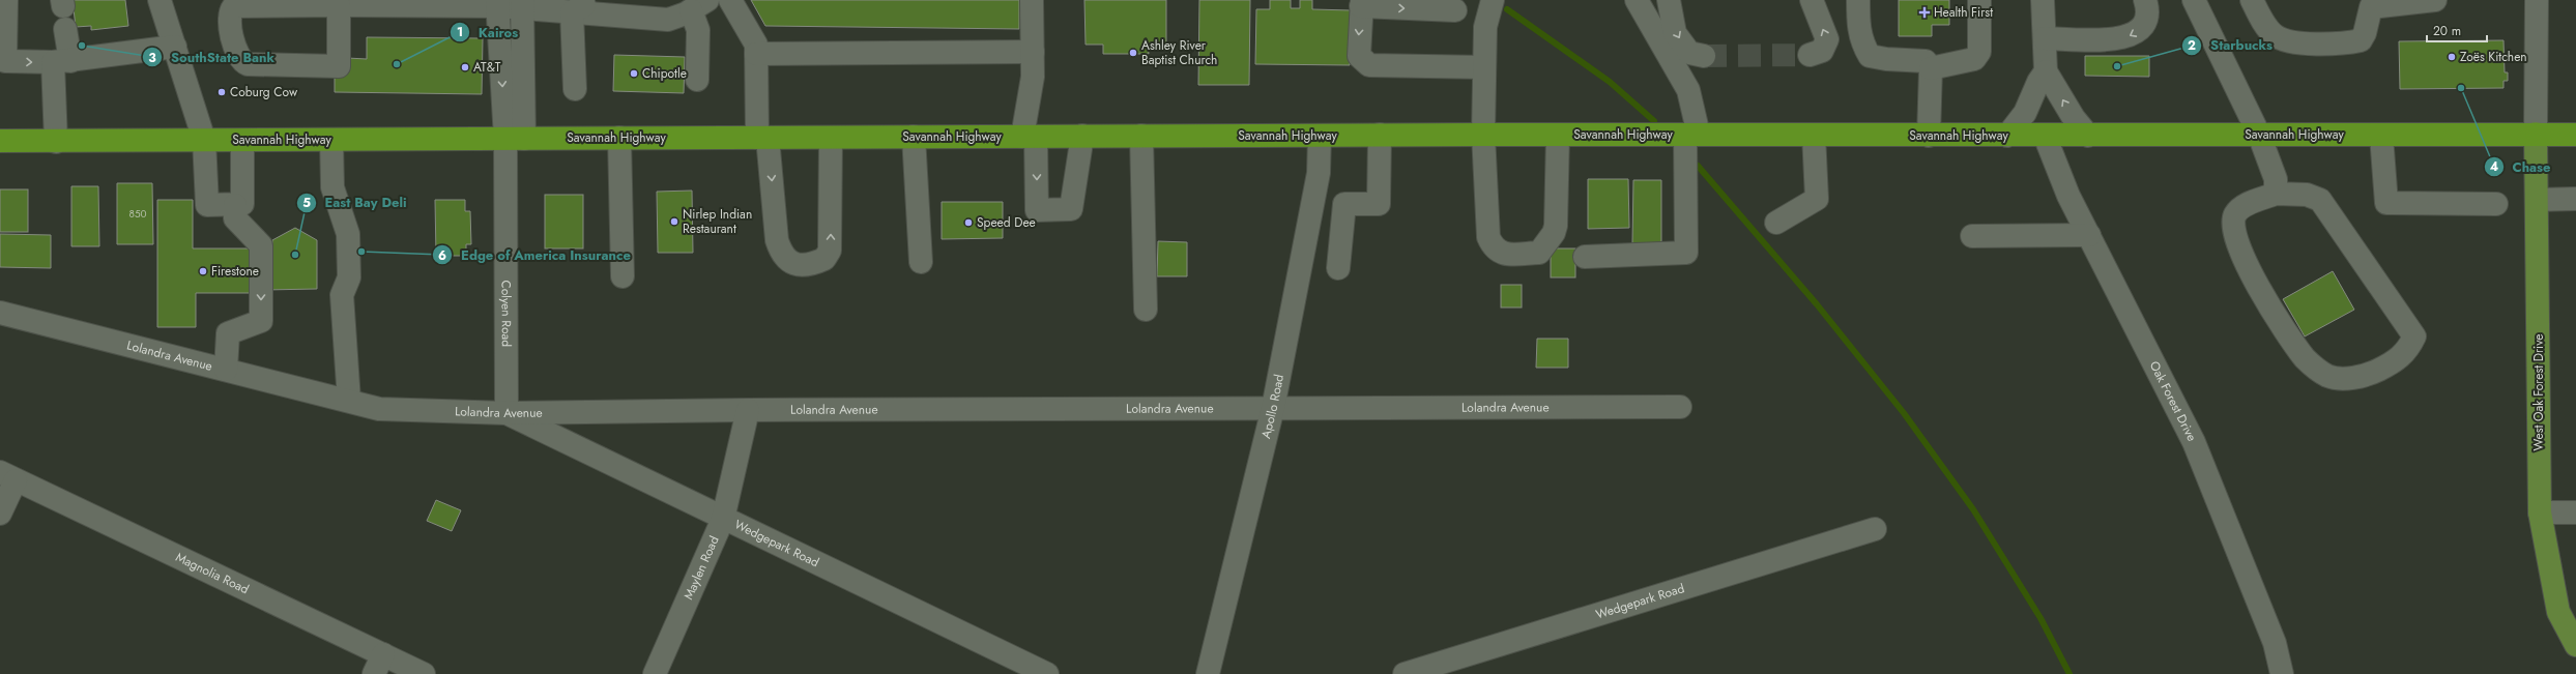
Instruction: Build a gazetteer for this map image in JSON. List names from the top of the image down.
{
  "streets": {
    "highway": ["Savannah Highway"],
    "main road": ["West Oak Forest Drive"],
    "street": [
      "Colyen Road",
      "Lolandra Avenue",
      "Oak Forest Drive",
      "Apollo Road",
      "Wedgepark Road",
      "Maylen Road",
      "Magnolia Road"
    ]
  },
  "crossings": [
    ["Savannah Highway", "Colyen Road"],
    ["Savannah Highway", "West Oak Forest Drive"],
    ["Savannah Highway", "Oak Forest Drive"],
    ["Savannah Highway", "Apollo Road"],
    ["Colyen Road", "Lolandra Avenue"],
    ["Colyen Road", "Wedgepark Road"],
    ["Lolandra Avenue", "Apollo Road"],
    ["Lolandra Avenue", "Wedgepark Road"],
    ["Lolandra Avenue", "Maylen Road"],
    ["Wedgepark Road", "Maylen Road"]
  ],
  "places": {
    "health": ["Health First"],
    "other": [
      "SouthState Bank",
      "Ashley River Baptist Church",
      "Zoës Kitchen",
      "Kairos",
      "Starbucks",
      "AT&T",
      "Chipotle",
      "Chase",
      "Coburg Cow",
      "Nirlep Indian Restaurant",
      "Speed Dee",
      "Edge of America Insurance",
      "East Bay Deli",
      "Firestone"
    ]
  },
  "house_numbers": ["850"],
  "scale_bar": "20 m"
}
